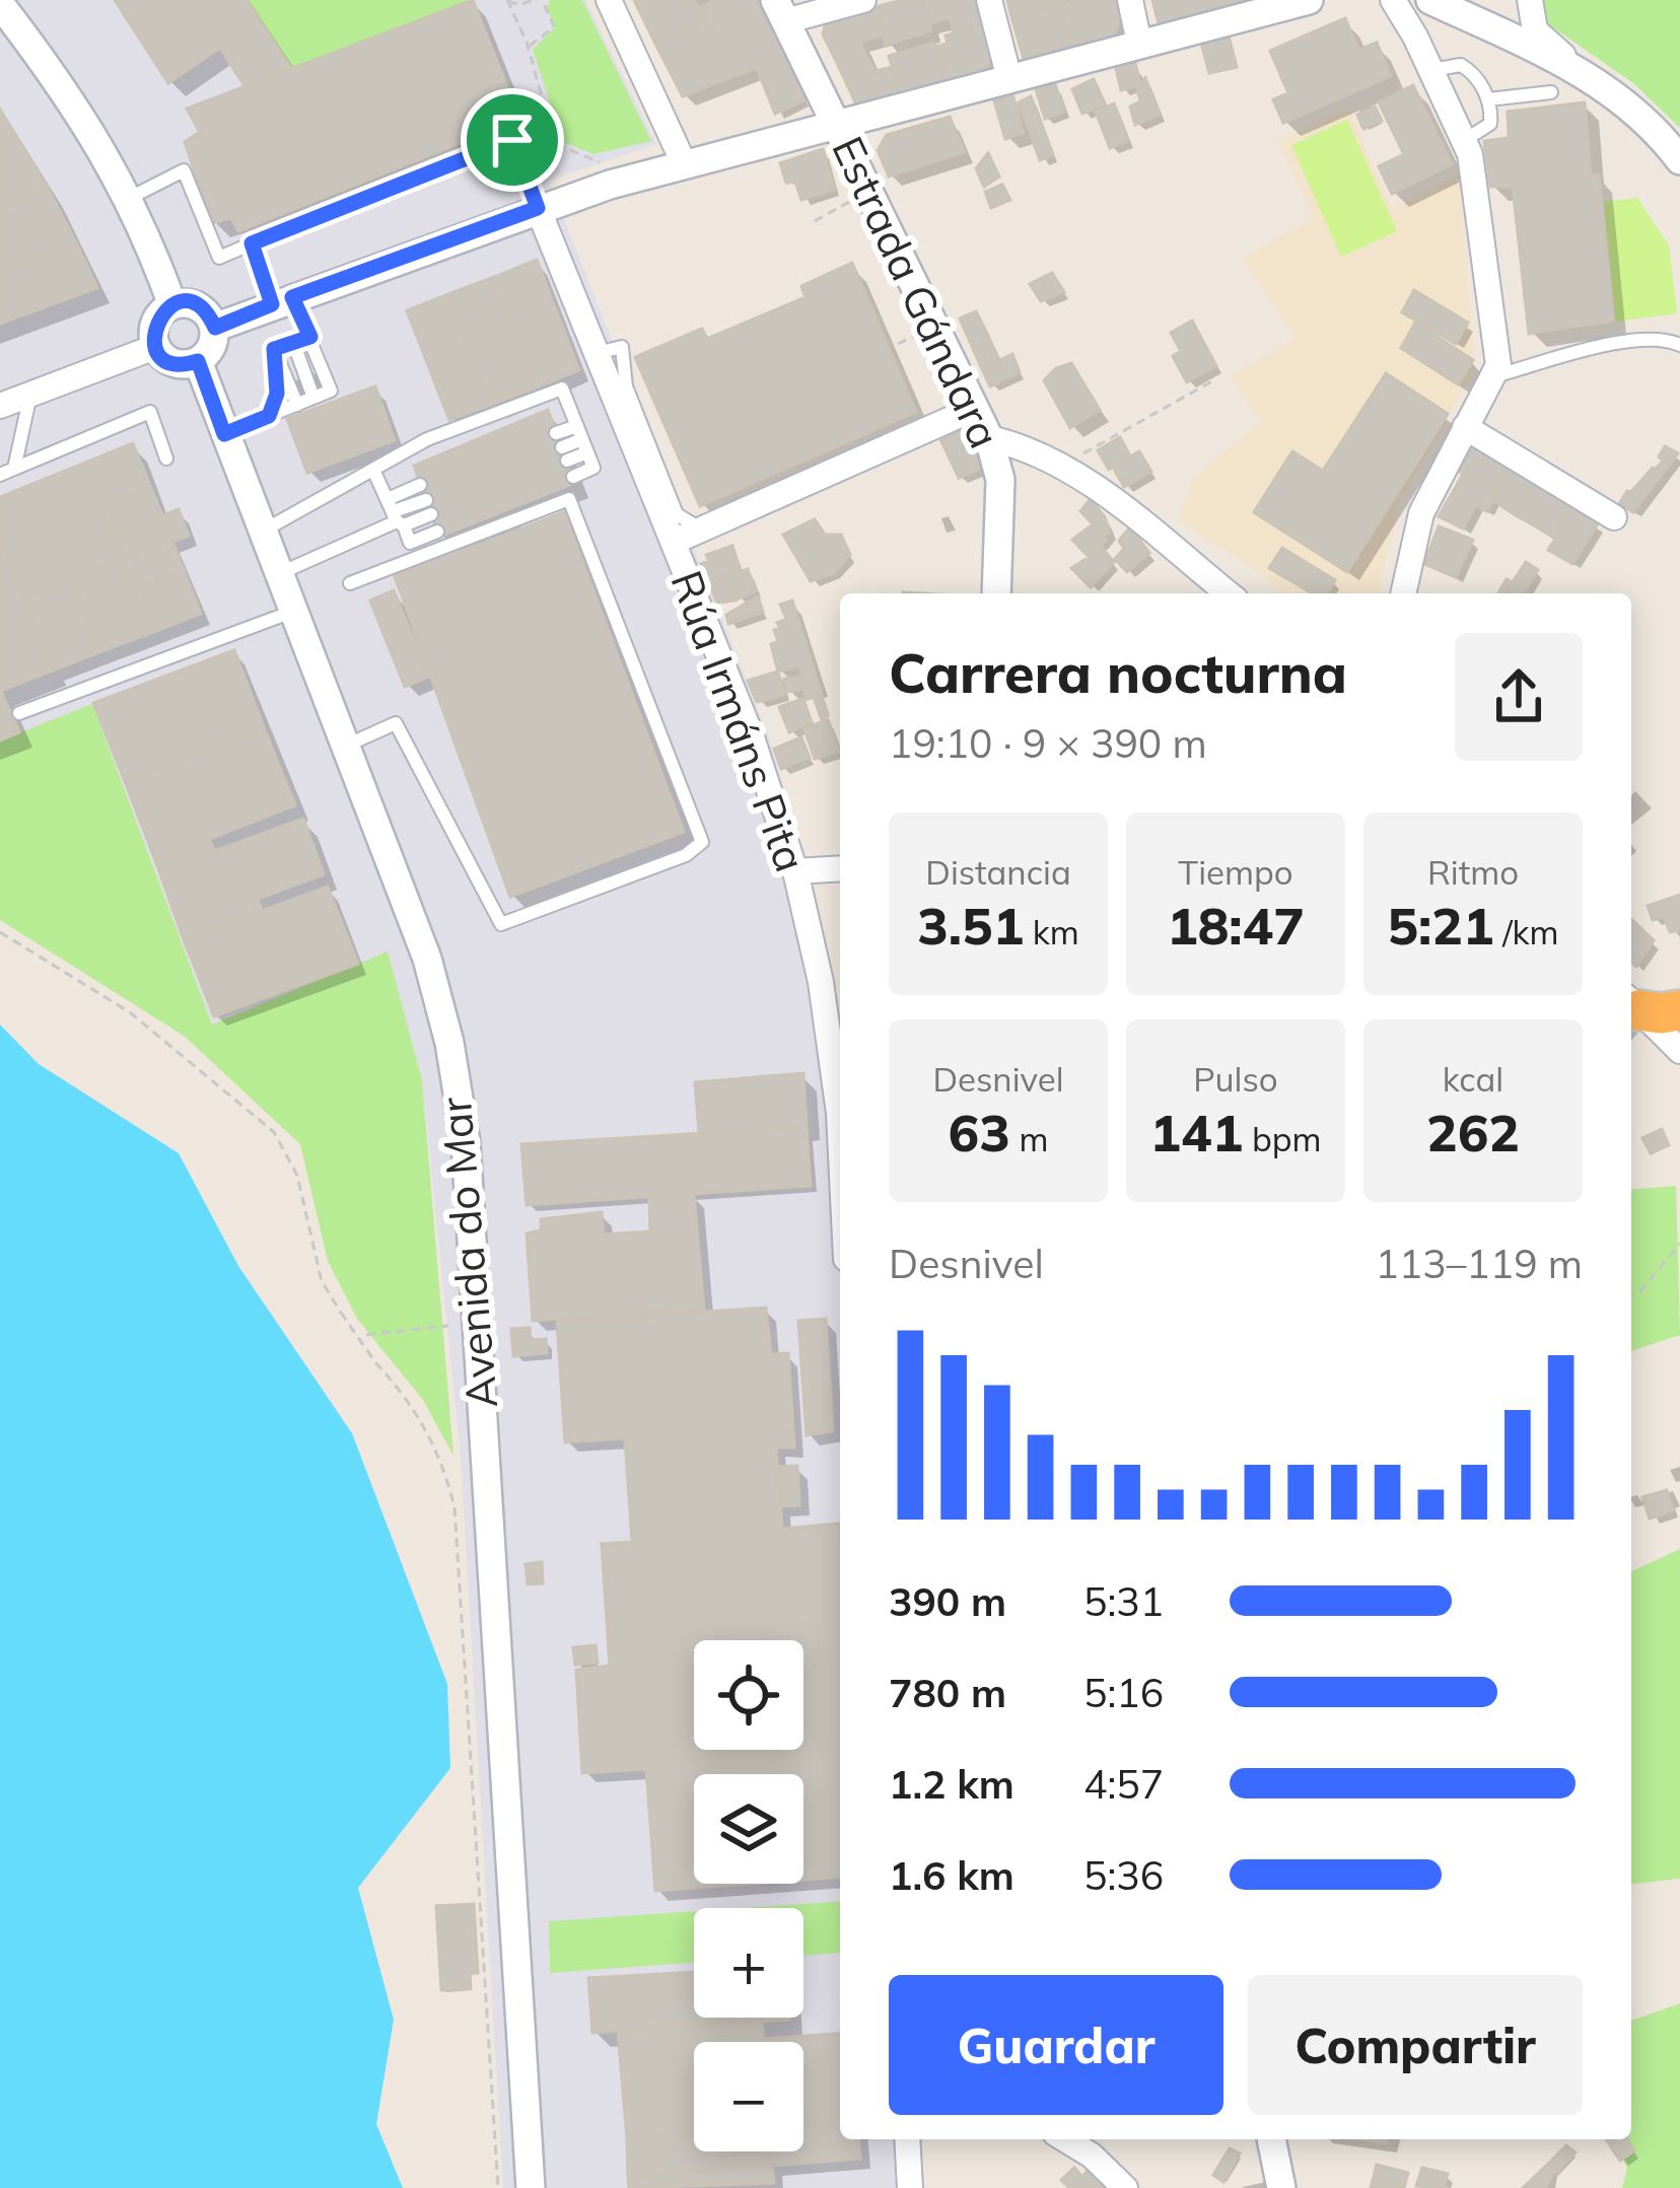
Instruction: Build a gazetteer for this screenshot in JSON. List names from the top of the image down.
{
  "streets": {
    "street": ["Estrada Gándara", "Rúa Irmáns Pita", "Avenida do Mar"]
  },
  "page": {
    "heading": ["Carrera nocturna", "19:10 · 9 × 390 m"],
    "stats": [
      ["Distancia", "3.51 km"],
      ["Tiempo", "18:47"],
      ["Ritmo", "5:21 /km"],
      ["Desnivel", "63 m"],
      ["Pulso", "141 bpm"],
      ["kcal", "262"]
    ],
    "chart": ["Desnivel", "113–119 m"],
    "list": [
      {
        "name": "390 m",
        "note": "5:31"
      },
      {
        "name": "780 m",
        "note": "5:16"
      },
      {
        "name": "1.2 km",
        "note": "4:57"
      },
      {
        "name": "1.6 km",
        "note": "5:36"
      }
    ],
    "map_buttons": ["+", "−"],
    "buttons": ["Guardar", "Compartir"]
  }
}
